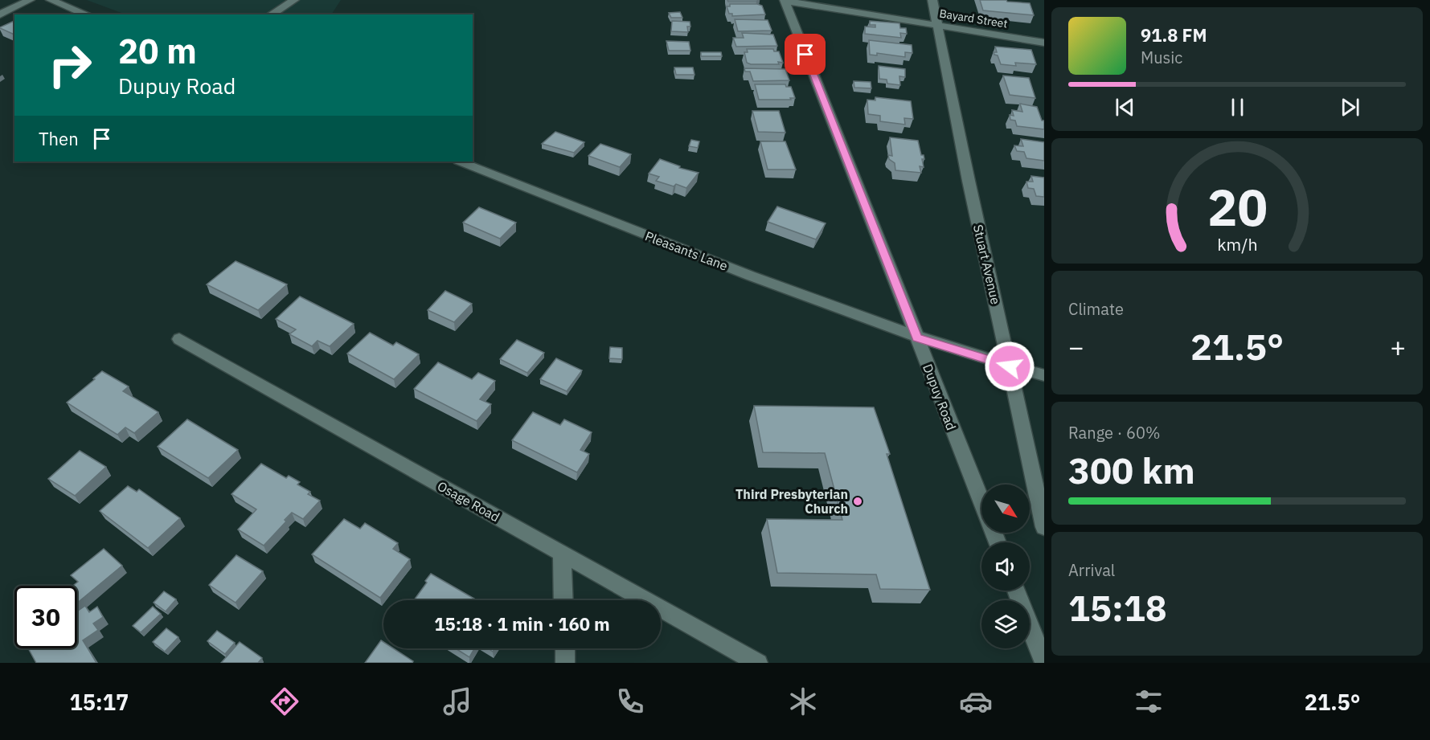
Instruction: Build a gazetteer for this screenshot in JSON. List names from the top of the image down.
{
  "streets": {
    "street": [
      "Bayard Street",
      "Pleasants Lane",
      "Stuart Avenue",
      "Dupuy Road",
      "Osage Road"
    ]
  },
  "crossings": [
    ["Bayard Street", "Stuart Avenue"],
    ["Bayard Street", "Dupuy Road"],
    ["Pleasants Lane", "Stuart Avenue"],
    ["Pleasants Lane", "Dupuy Road"]
  ],
  "places": ["Third Presbyterian Church"],
  "north": "bottom right",
  "page": {
    "turn": ["20 m", "Dupuy Road"],
    "song": ["91.8 FM", "Music"],
    "then": "Then",
    "tile": [
      "Climate",
      ["Range · 60%", "300 km"],
      ["Arrival", "15:18"]
    ],
    "heat": ["−", "21.5°", "+"],
    "limit": "30",
    "trip": "15:18 · 1 min · 160 m",
    "tabs": ["15:17", "21.5°"],
    "gauge": ["20", "km/h"]
  }
}
